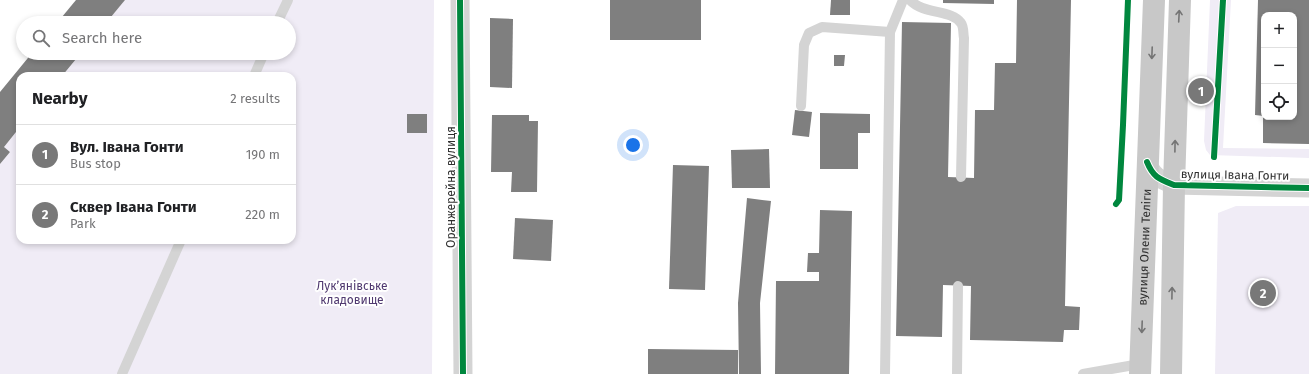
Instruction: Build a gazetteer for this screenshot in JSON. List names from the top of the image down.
{
  "streets": {
    "main road": ["вулиця Олени Теліги"],
    "street": ["вулиця Івана Гонти", "Оранжерейна вулиця"]
  },
  "crossings": [
    ["вулиця Івана Гонти", "вулиця Олени Теліги"]
  ],
  "parks": ["Лукʼянівське кладовище"],
  "page": {
    "map_buttons": ["+", "−"],
    "search": "Search here",
    "heading": ["Nearby", "2 results"],
    "pins": ["1", "2"],
    "list": [
      {
        "mark": "1",
        "name": "Вул. Івана Гонти",
        "note": "Bus stop",
        "value": "190 m"
      },
      {
        "mark": "2",
        "name": "Сквер Івана Гонти",
        "note": "Park",
        "value": "220 m"
      }
    ]
  }
}
